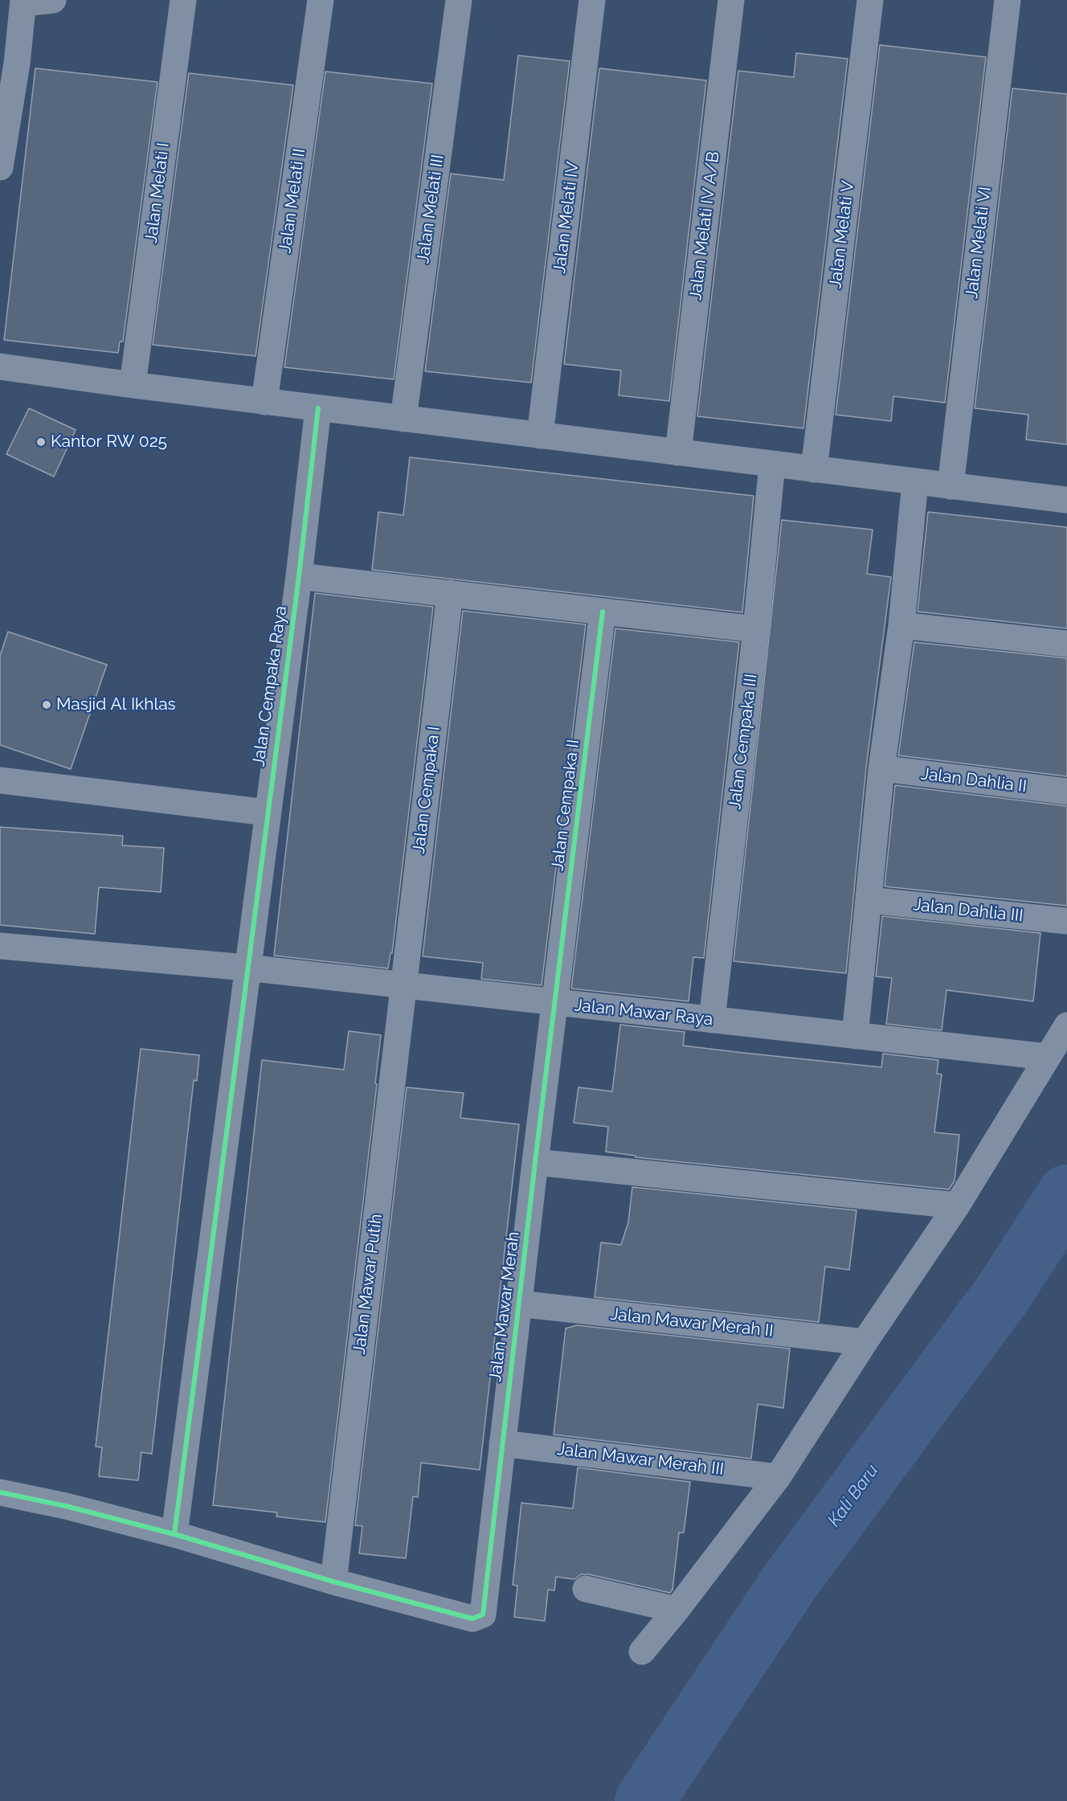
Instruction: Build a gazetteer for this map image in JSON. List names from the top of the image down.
{
  "streets": {
    "street": [
      "Jalan Melati I",
      "Jalan Melati II",
      "Jalan Melati III",
      "Jalan Melati IV",
      "Jalan Melati IV A/B",
      "Jalan Melati V",
      "Jalan Melati VI",
      "Jalan Cempaka Raya",
      "Jalan Cempaka III",
      "Jalan Dahlia II",
      "Jalan Cempaka I",
      "Jalan Cempaka II",
      "Jalan Dahlia III",
      "Jalan Mawar Raya",
      "Jalan Mawar Putih",
      "Jalan Mawar Merah",
      "Jalan Mawar Merah II",
      "Jalan Mawar Merah III"
    ]
  },
  "crossings": [
    ["Jalan Cempaka Raya", "Jalan Mawar Raya"],
    ["Jalan Cempaka III", "Jalan Mawar Raya"],
    ["Jalan Cempaka I", "Jalan Mawar Raya"],
    ["Jalan Cempaka I", "Jalan Mawar Putih"],
    ["Jalan Cempaka II", "Jalan Mawar Raya"],
    ["Jalan Cempaka II", "Jalan Mawar Merah"],
    ["Jalan Mawar Raya", "Jalan Mawar Putih"],
    ["Jalan Mawar Raya", "Jalan Mawar Merah"],
    ["Jalan Mawar Putih", "Jalan Mawar Merah"],
    ["Jalan Mawar Merah", "Jalan Mawar Merah II"],
    ["Jalan Mawar Merah", "Jalan Mawar Merah III"]
  ],
  "water": ["Kali Baru"],
  "places": ["Kantor RW 025", "Masjid Al Ikhlas"]
}
